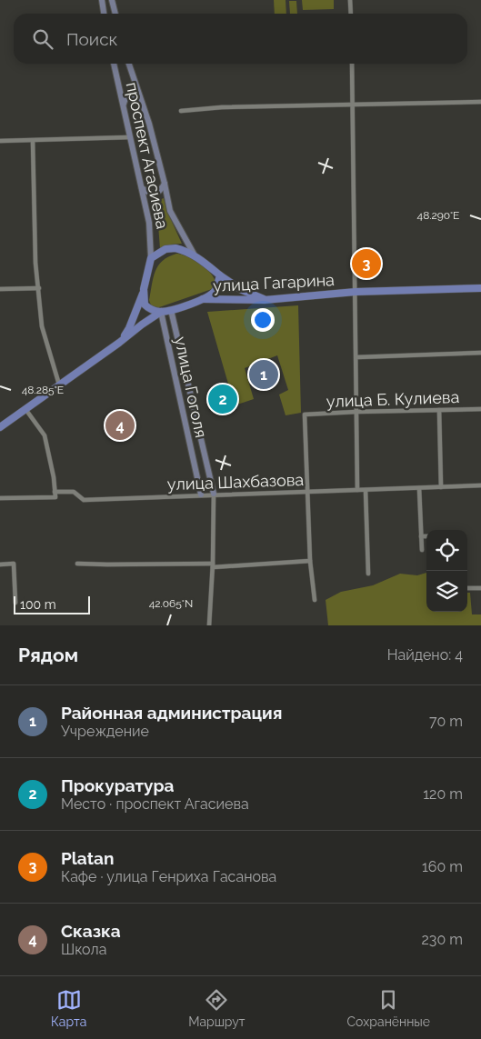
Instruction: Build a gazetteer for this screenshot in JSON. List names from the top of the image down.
{
  "streets": {
    "main road": ["проспект Агасиева", "улица Гагарина", "улица Гоголя"],
    "street": ["улица Б. Кулиева", "улица Шахбазова"]
  },
  "crossings": [
    ["проспект Агасиева", "улица Гагарина"],
    ["проспект Агасиева", "улица Гоголя"],
    ["улица Гагарина", "улица Гоголя"],
    ["улица Гоголя", "улица Шахбазова"],
    ["улица Б. Кулиева", "улица Шахбазова"]
  ],
  "scale_bar": "100 m",
  "page": {
    "search": "Поиск",
    "pins": [
      "3",
      "1",
      "2",
      "4"
    ],
    "scale": "100 m",
    "heading": ["Рядом", "Найдено: 4"],
    "list": [
      {
        "mark": "1",
        "name": "Районная администрация",
        "note": "Учреждение",
        "value": "70 m"
      },
      {
        "mark": "2",
        "name": "Прокуратура",
        "note": "Место · проспект Агасиева",
        "value": "120 m"
      },
      {
        "mark": "3",
        "name": "Platan",
        "note": "Кафе · улица Генриха Гасанова",
        "value": "160 m"
      },
      {
        "mark": "4",
        "name": "Сказка",
        "note": "Школа",
        "value": "230 m"
      }
    ],
    "nav": ["Карта", "Маршрут", "Сохранённые"]
  },
  "coordinates": ["48.290°E", "48.285°E", "42.065°N"]
}
